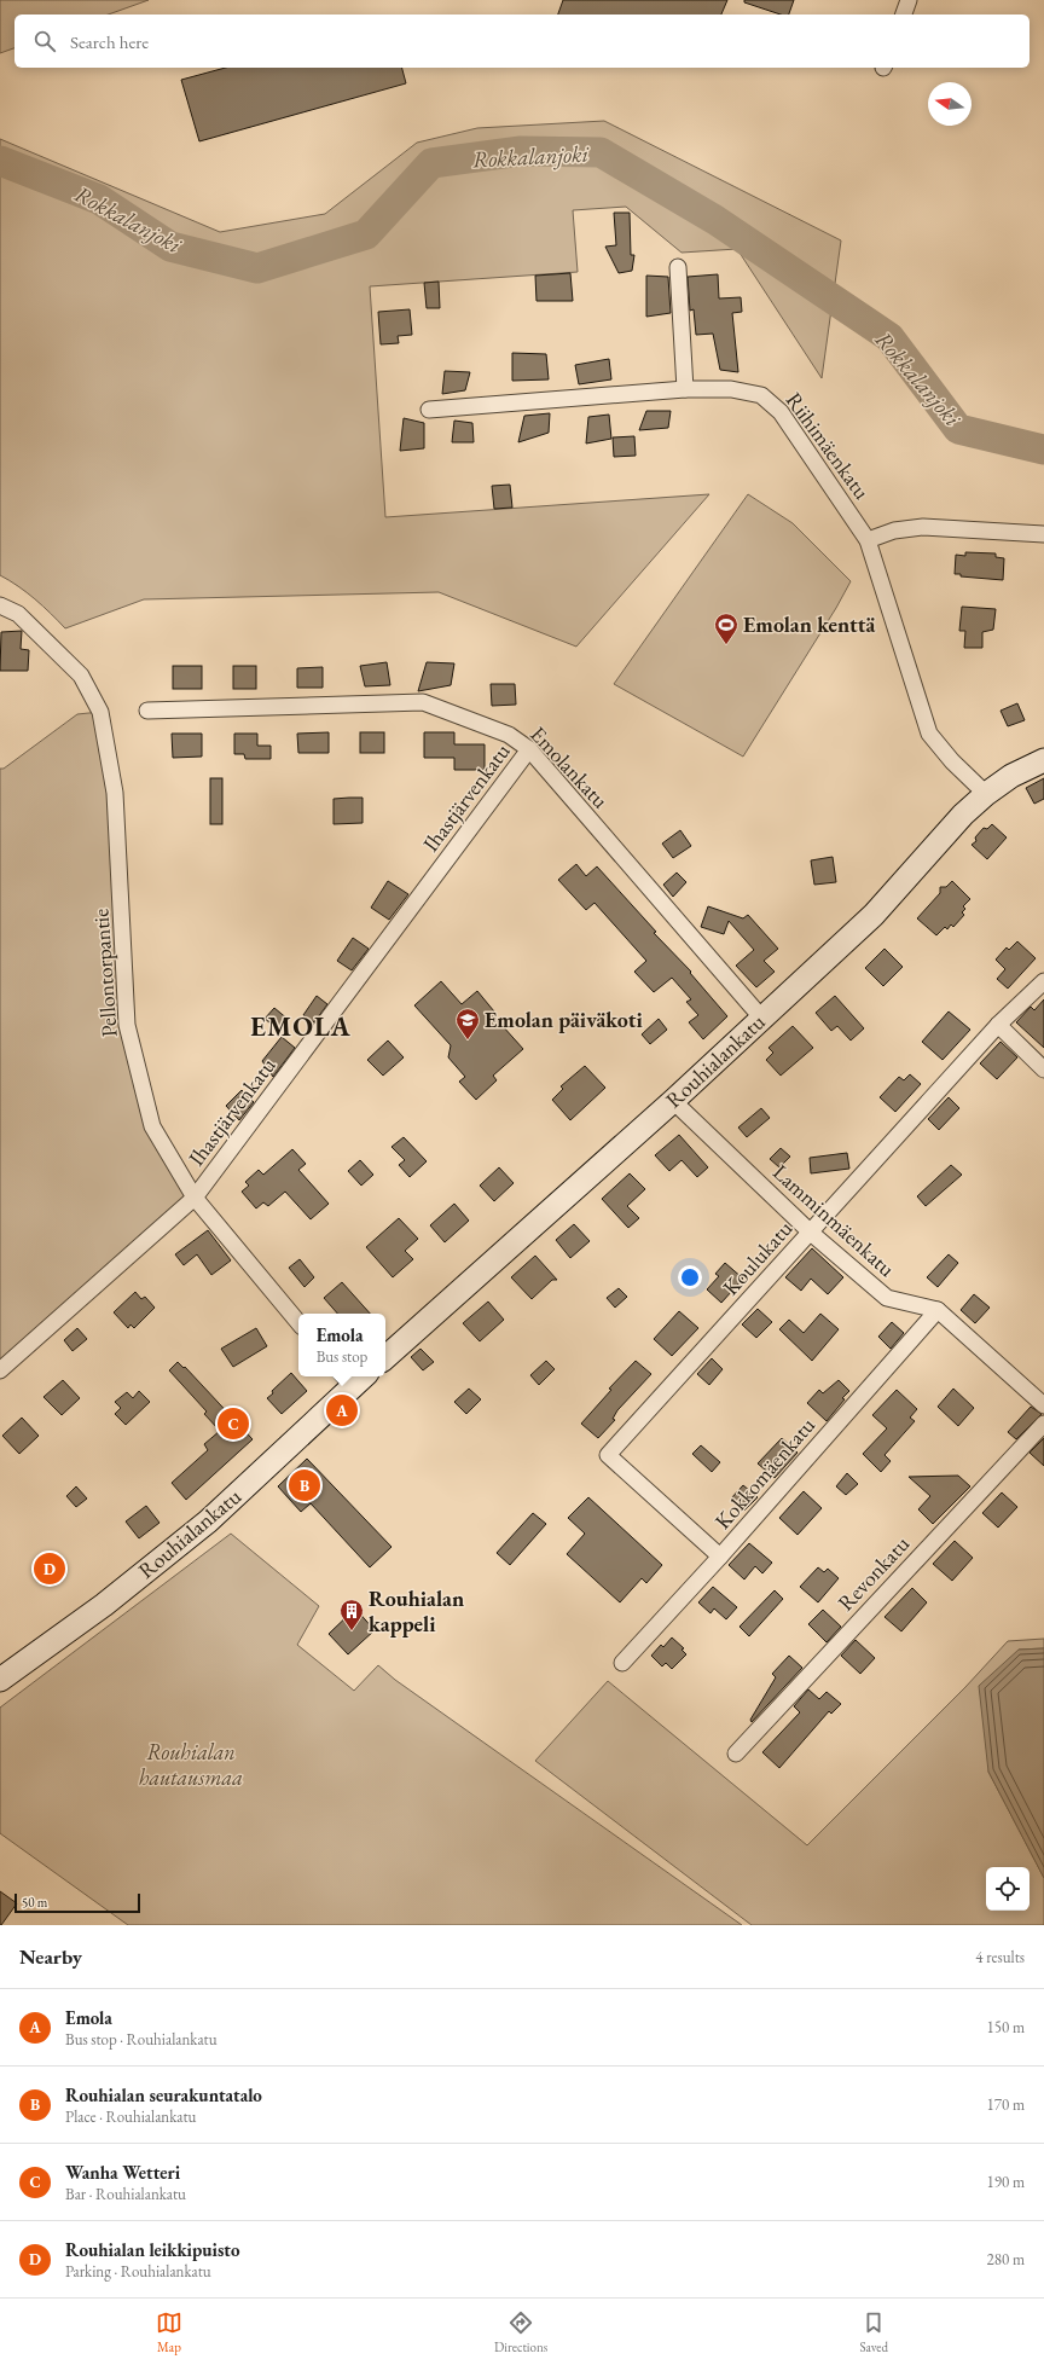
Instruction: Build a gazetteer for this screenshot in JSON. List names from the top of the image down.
{
  "streets": {
    "street": [
      "Riihimäenkatu",
      "Emolankatu",
      "Ihastjärvenkatu",
      "Pellontorpantie",
      "Rouhialankatu",
      "Lamminmäenkatu",
      "Koulukatu",
      "Kokkomäenkatu",
      "Revonkatu"
    ]
  },
  "crossings": [
    ["Riihimäenkatu", "Rouhialankatu"],
    ["Emolankatu", "Ihastjärvenkatu"],
    ["Emolankatu", "Rouhialankatu"],
    ["Ihastjärvenkatu", "Pellontorpantie"],
    ["Rouhialankatu", "Lamminmäenkatu"],
    ["Lamminmäenkatu", "Koulukatu"],
    ["Lamminmäenkatu", "Kokkomäenkatu"],
    ["Koulukatu", "Kokkomäenkatu"]
  ],
  "districts": ["EMOLA"],
  "water": ["Rokkalanjoki"],
  "parks": ["Rouhialan hautausmaa"],
  "places": {
    "sports": ["Emolan kenttä"],
    "school or university": ["Emolan päiväkoti"],
    "building": ["Rouhialan kappeli"]
  },
  "scale_bar": "50 m",
  "north": "left",
  "page": {
    "search": "Search here",
    "popup": ["Emola", "Bus stop"],
    "pins": [
      "A",
      "C",
      "B",
      "D"
    ],
    "scale": "50 m",
    "heading": ["Nearby", "4 results"],
    "list": [
      {
        "mark": "A",
        "name": "Emola",
        "note": "Bus stop · Rouhialankatu",
        "value": "150 m"
      },
      {
        "mark": "B",
        "name": "Rouhialan seurakuntatalo",
        "note": "Place · Rouhialankatu",
        "value": "170 m"
      },
      {
        "mark": "C",
        "name": "Wanha Wetteri",
        "note": "Bar · Rouhialankatu",
        "value": "190 m"
      },
      {
        "mark": "D",
        "name": "Rouhialan leikkipuisto",
        "note": "Parking · Rouhialankatu",
        "value": "280 m"
      }
    ],
    "nav": ["Map", "Directions", "Saved"]
  }
}
